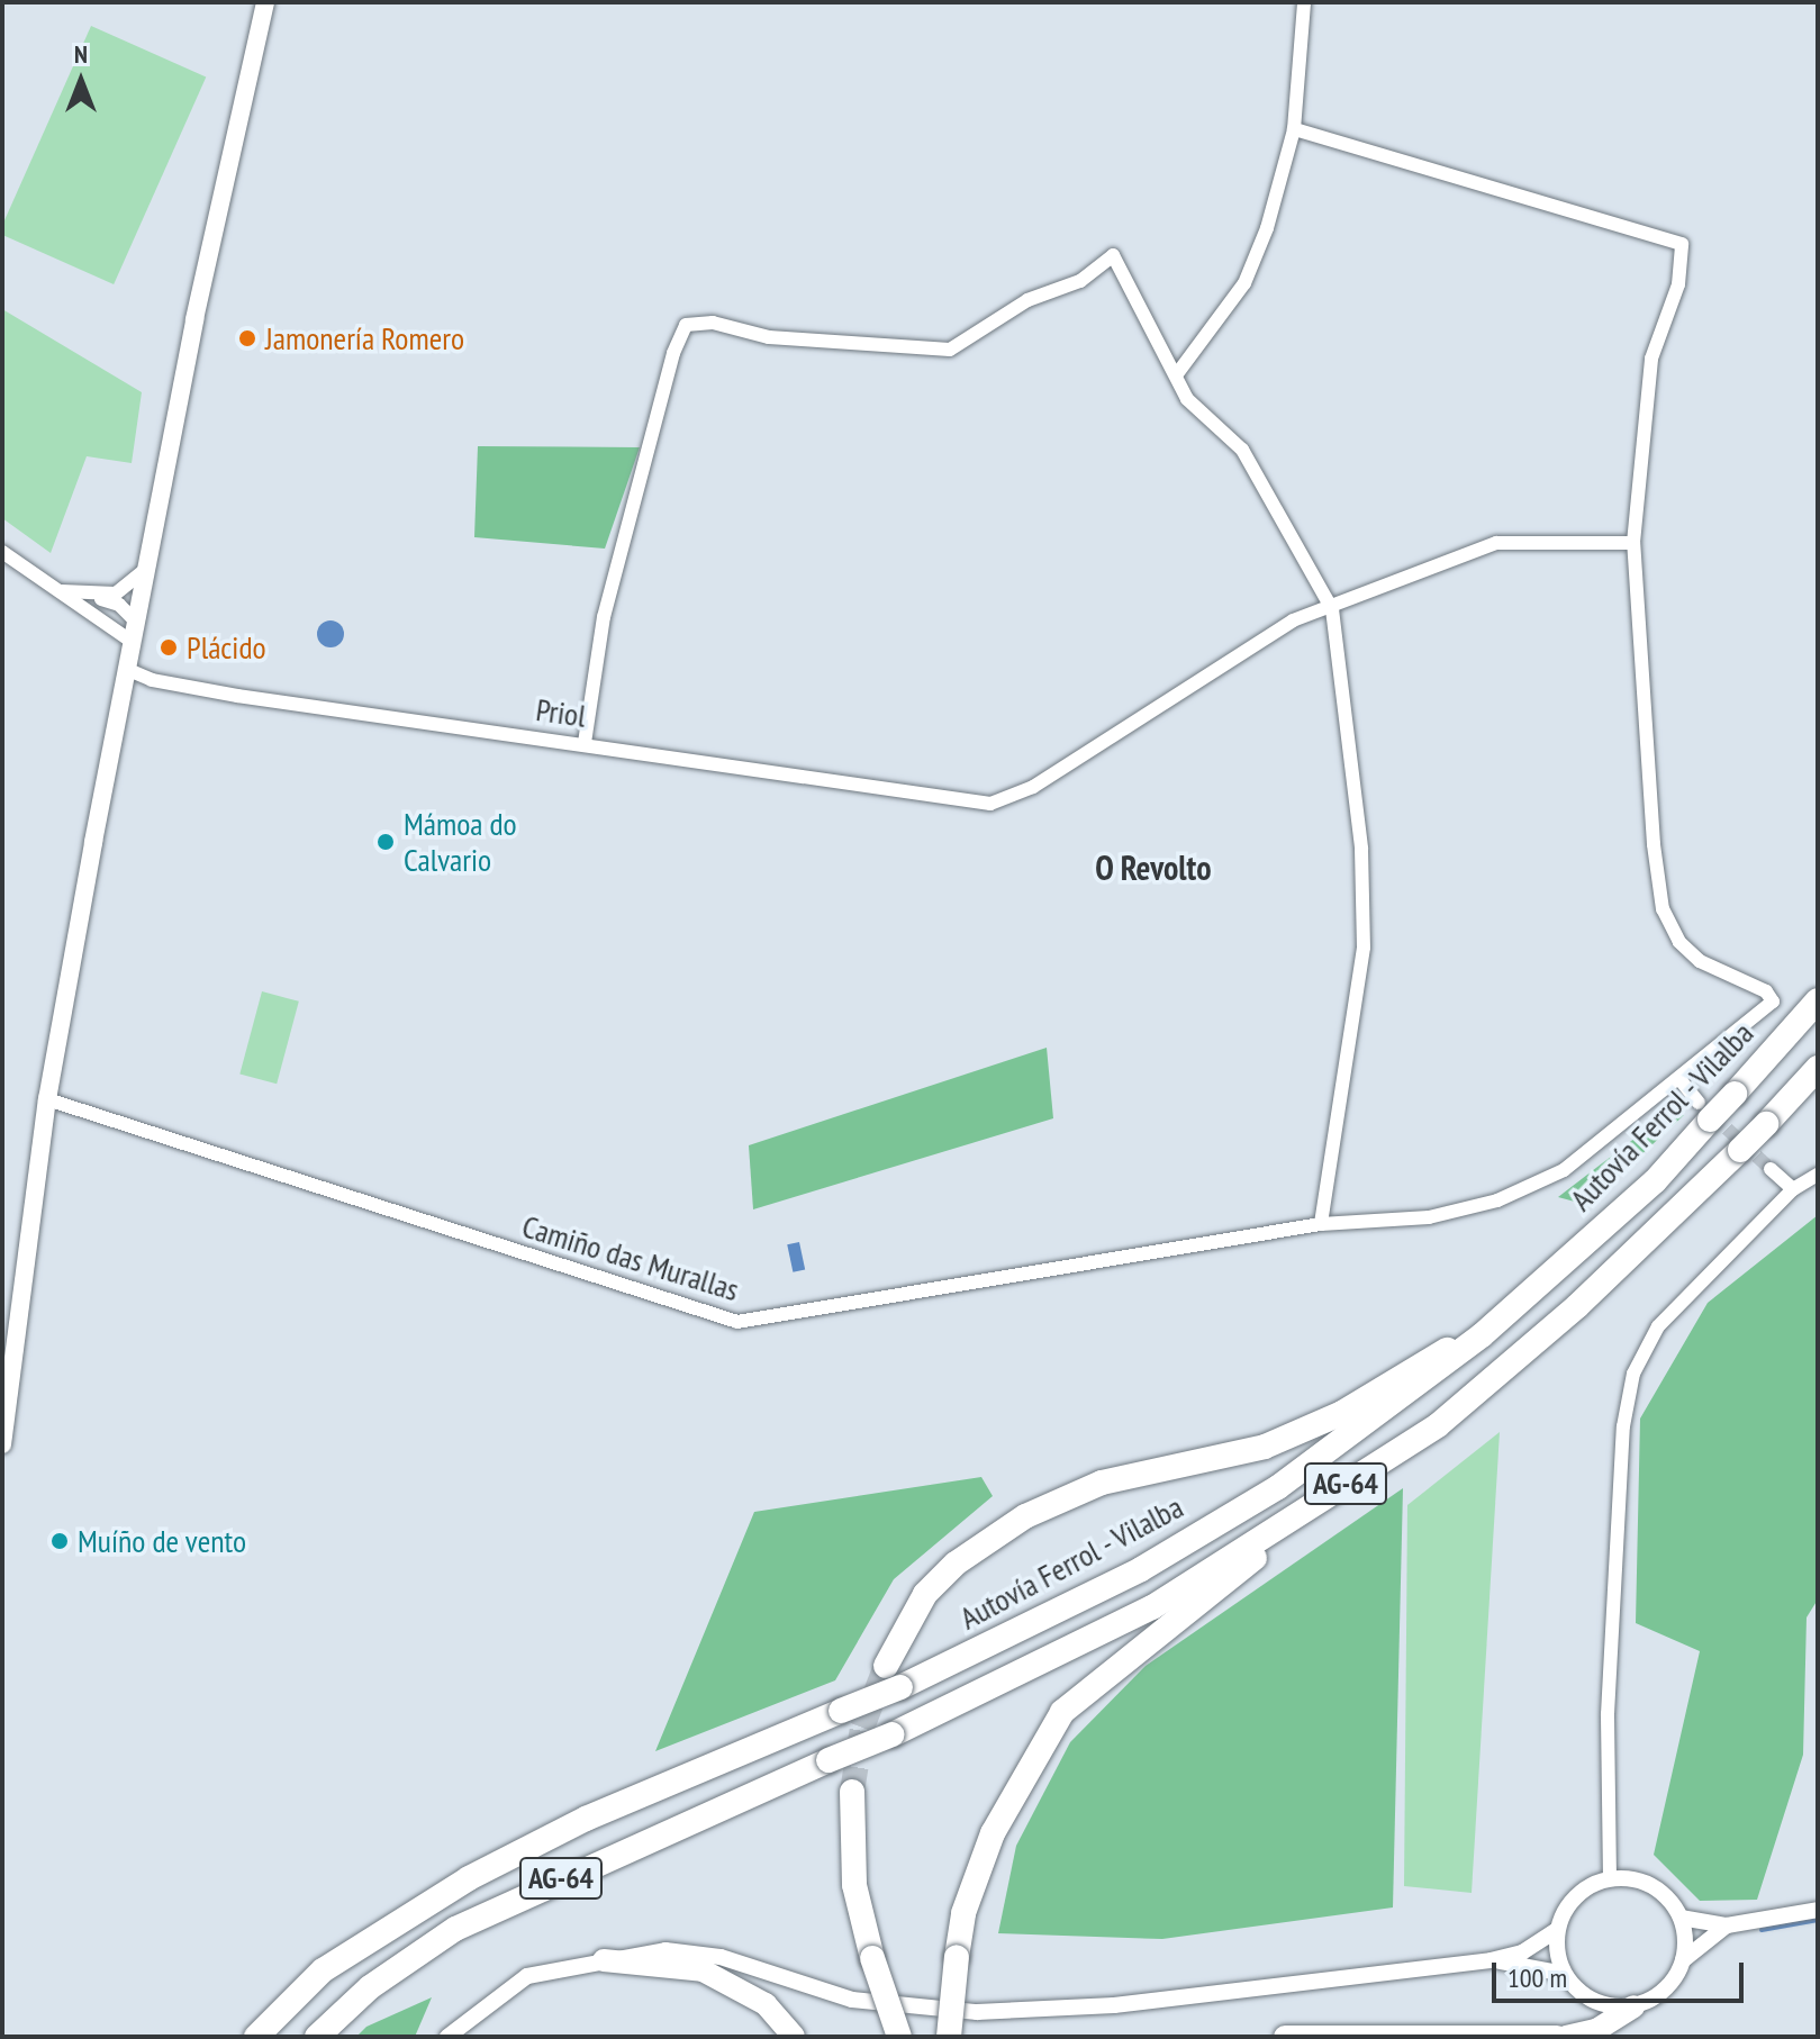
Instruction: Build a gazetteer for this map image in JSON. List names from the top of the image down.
{
  "streets": {
    "highway": ["Autovía Ferrol - Vilalba", "AG-64"],
    "street": ["Priol", "Camiño das Murallas"]
  },
  "districts": ["O Revolto"],
  "places": [
    "Jamonería Romero",
    "Plácido",
    "Mámoa do Calvario",
    "Muíño de vento"
  ],
  "scale_bar": "100 m",
  "north": "top"
}
